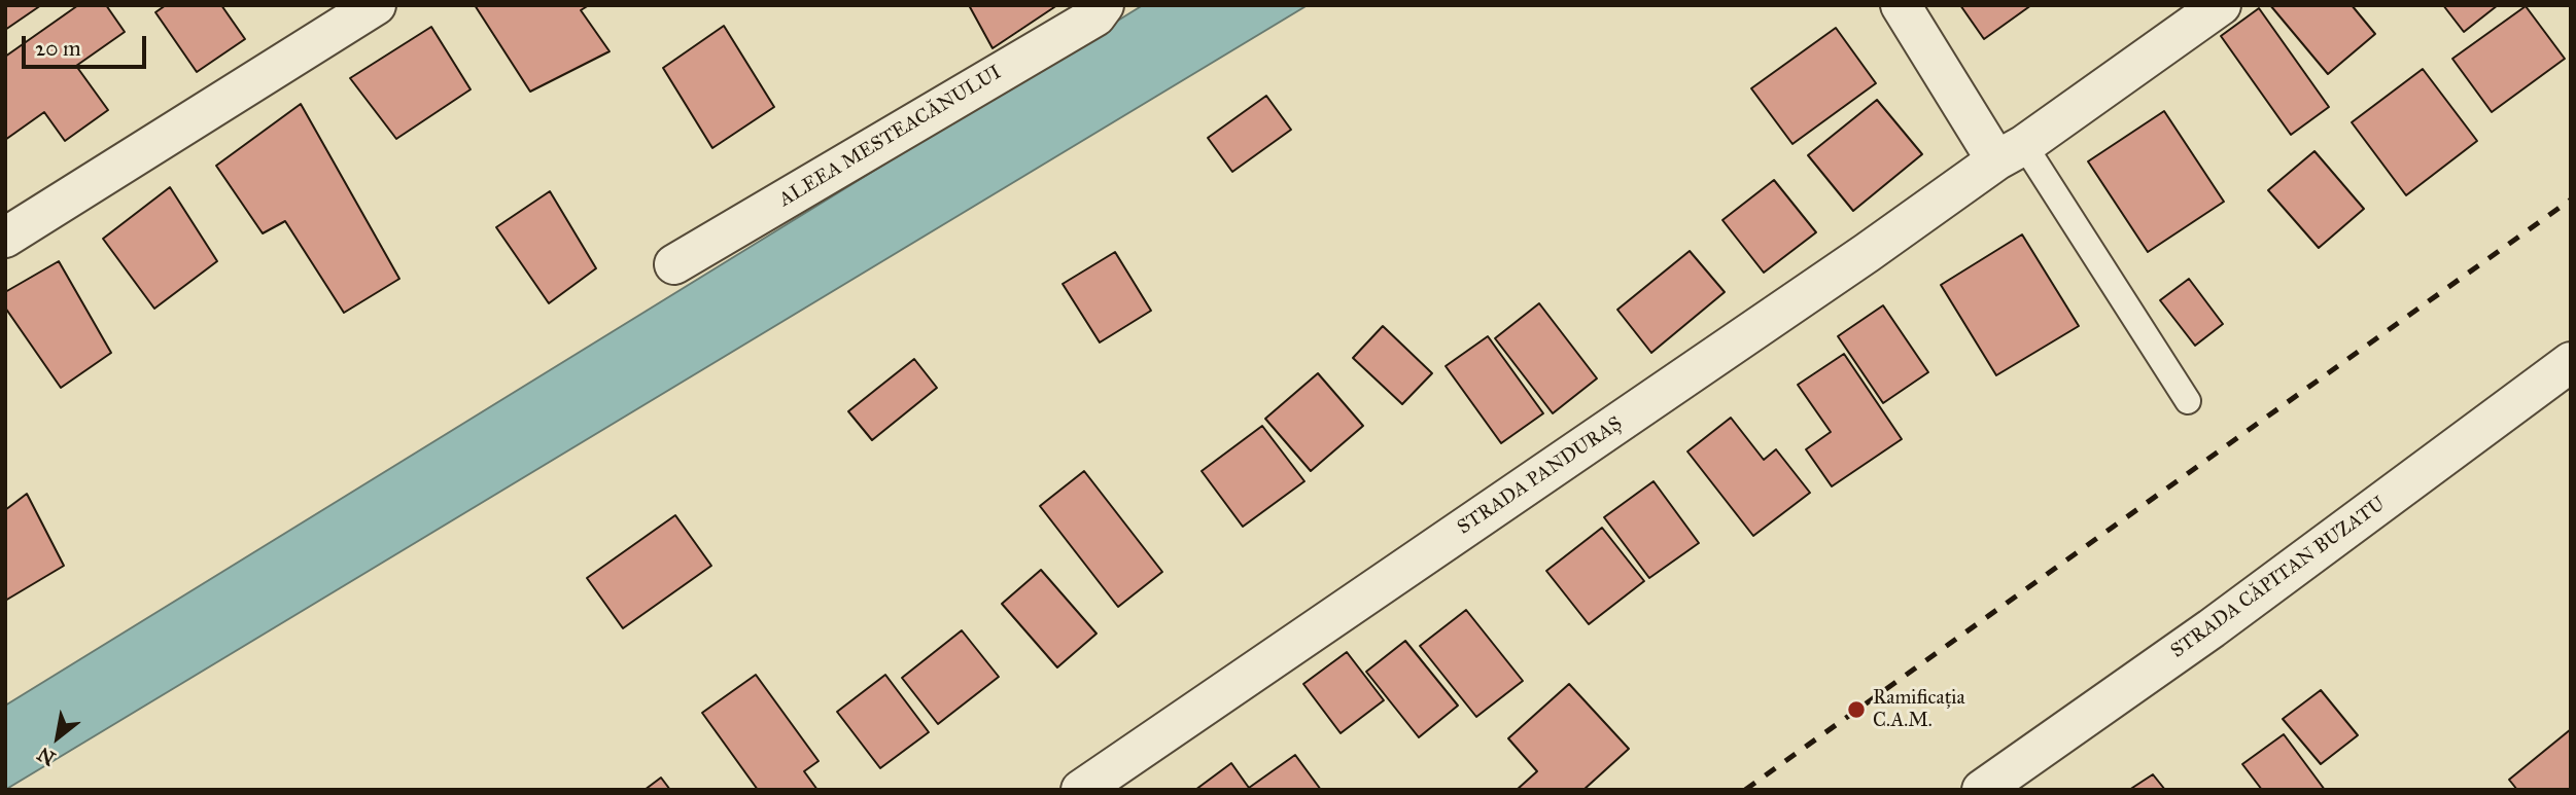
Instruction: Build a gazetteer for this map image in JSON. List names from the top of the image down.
{
  "streets": {
    "street": ["ALEEA MESTEACĂNULUI", "STRADA PANDURAȘ", "STRADA CĂPITAN BUZATU"]
  },
  "places": ["Ramificația C.A.M."],
  "scale_bar": "20 m",
  "north": "bottom left"
}
